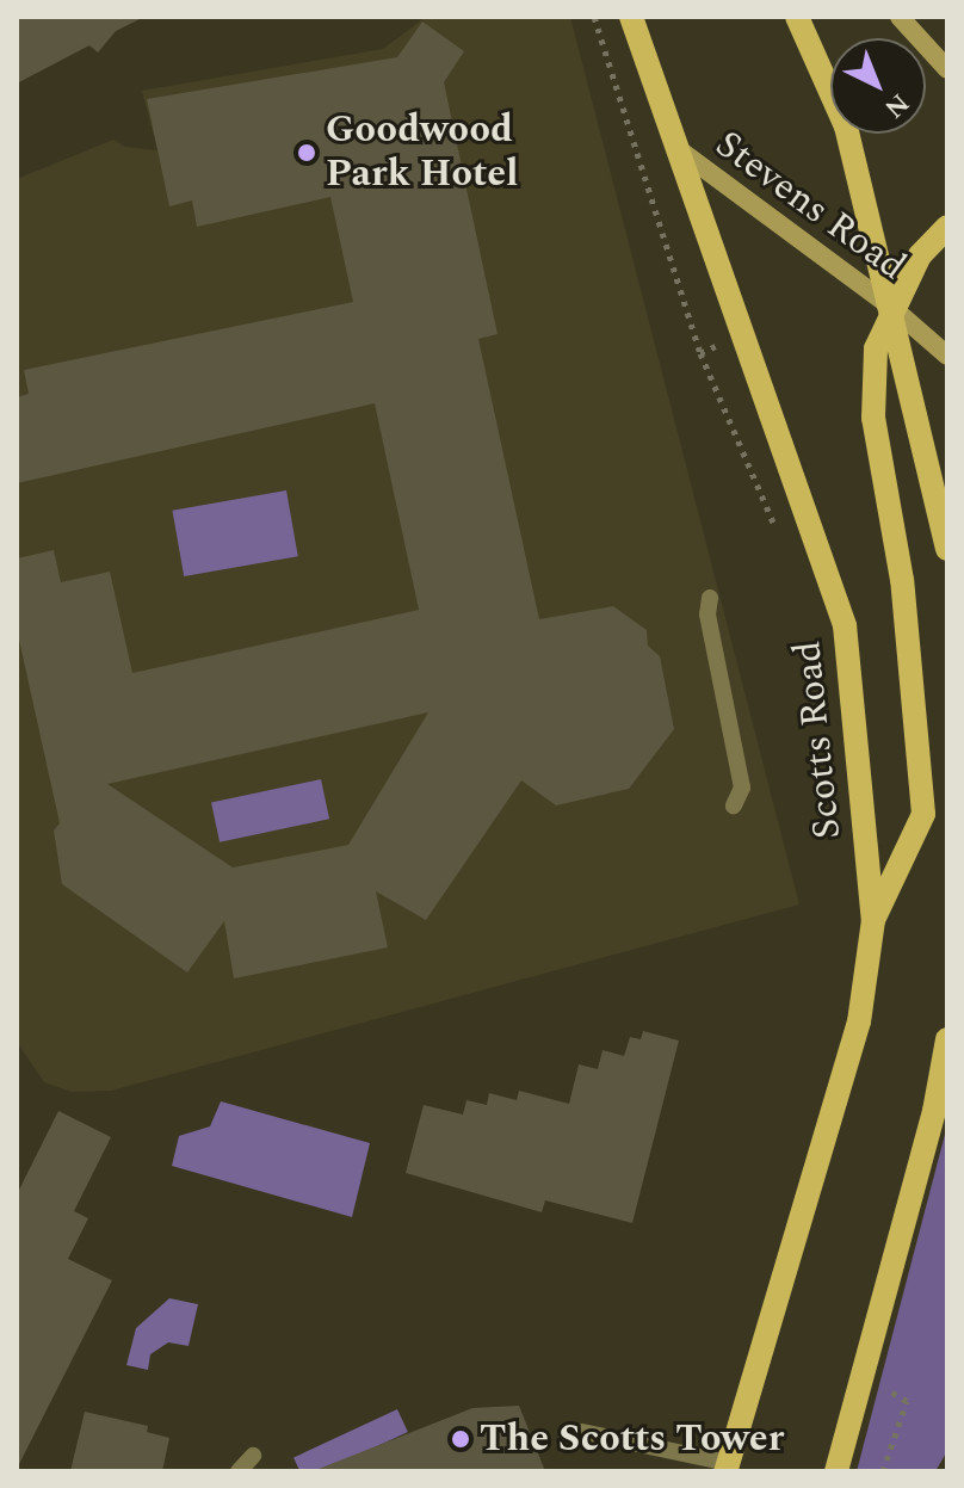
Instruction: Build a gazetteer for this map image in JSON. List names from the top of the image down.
{
  "streets": {
    "main road": ["Stevens Road", "Scotts Road"]
  },
  "crossings": [
    ["Stevens Road", "Scotts Road"]
  ],
  "places": ["Goodwood Park Hotel", "The Scotts Tower"],
  "north": "bottom right"
}
